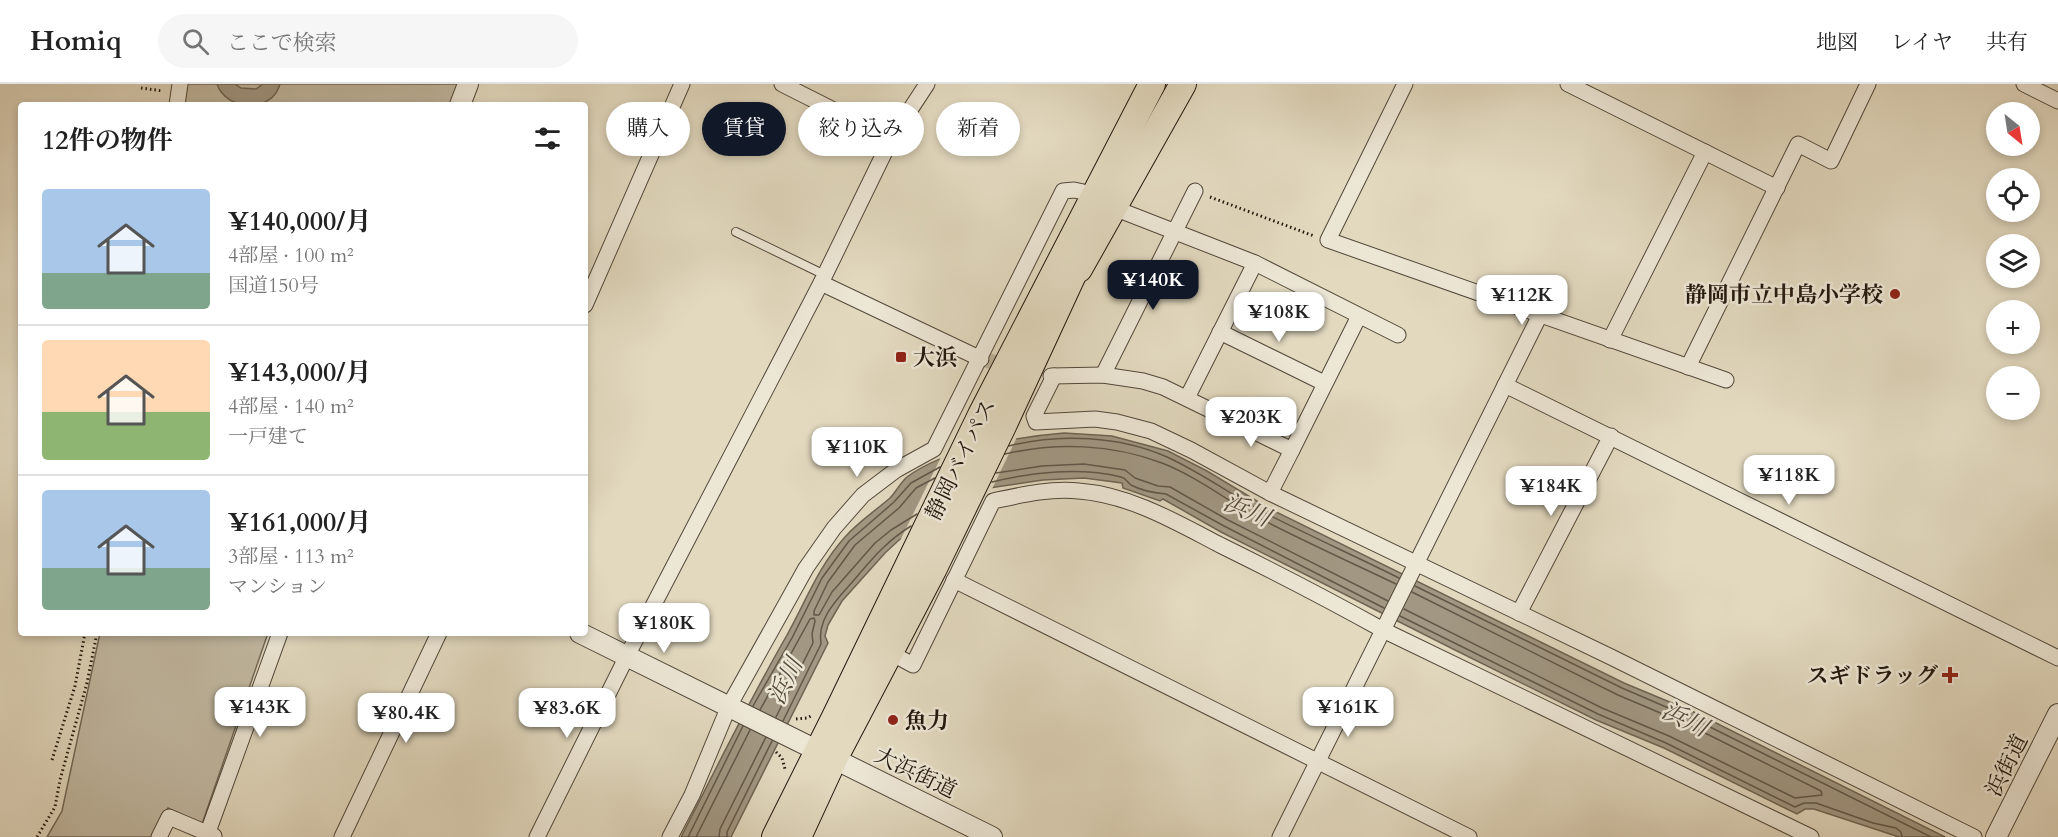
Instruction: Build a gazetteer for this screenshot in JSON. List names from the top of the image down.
{
  "streets": {
    "highway": ["静岡バイパス"],
    "street": ["浜街道", "大浜街道"]
  },
  "crossings": [
    ["静岡バイパス", "大浜街道"]
  ],
  "water": ["浜川"],
  "places": {
    "other": ["静岡市立中島小学校", "魚力"],
    "transit": ["大浜"],
    "health": ["スギドラッグ"]
  },
  "north": "bottom right",
  "page": {
    "header": "Homiq",
    "search": "ここで検索",
    "nav": ["地図", "レイヤ", "共有"],
    "map_buttons": ["+", "−"],
    "chip": [
      "購入",
      "賃貸",
      "絞り込み",
      "新着"
    ],
    "heading": "12件の物件",
    "list": [
      {
        "name": "¥140,000/月",
        "note": "4部屋 · 100 m² · 国道150号"
      },
      {
        "name": "¥143,000/月",
        "note": "4部屋 · 140 m² · 一戸建て"
      },
      {
        "name": "¥161,000/月",
        "note": "3部屋 · 113 m² · マンション"
      }
    ],
    "price": [
      "¥140K",
      "¥112K",
      "¥108K",
      "¥203K",
      "¥110K",
      "¥118K",
      "¥184K",
      "¥180K",
      "¥143K",
      "¥161K",
      "¥83.6K",
      "¥80.4K"
    ]
  }
}
